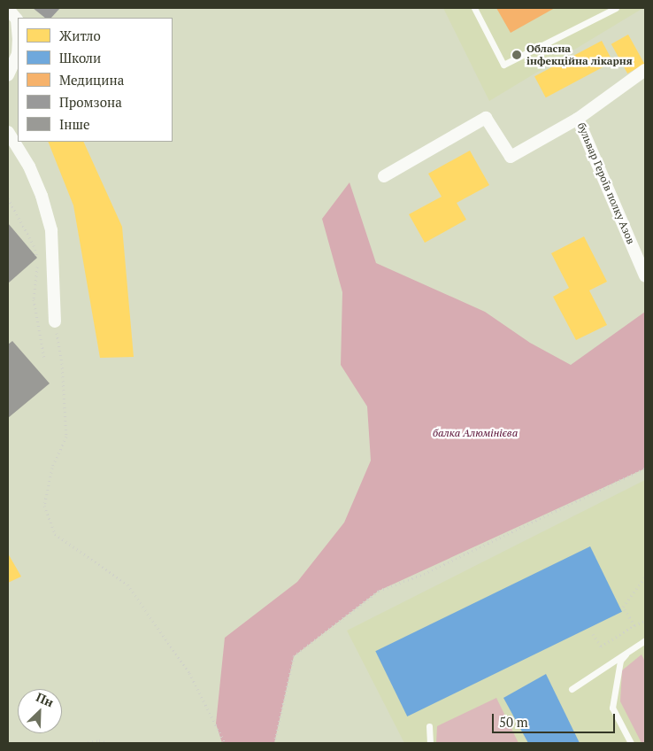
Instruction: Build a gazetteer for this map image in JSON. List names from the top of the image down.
{
  "streets": {
    "street": ["бульвар Героїв полку Азов"]
  },
  "parks": ["балка Алюмінієва"],
  "places": ["Обласна інфекційна лікарня"],
  "legend": [
    "Житло",
    "Школи",
    "Медицина",
    "Промзона",
    "Інше"
  ],
  "scale_bar": "50 m",
  "north": "top right"
}
